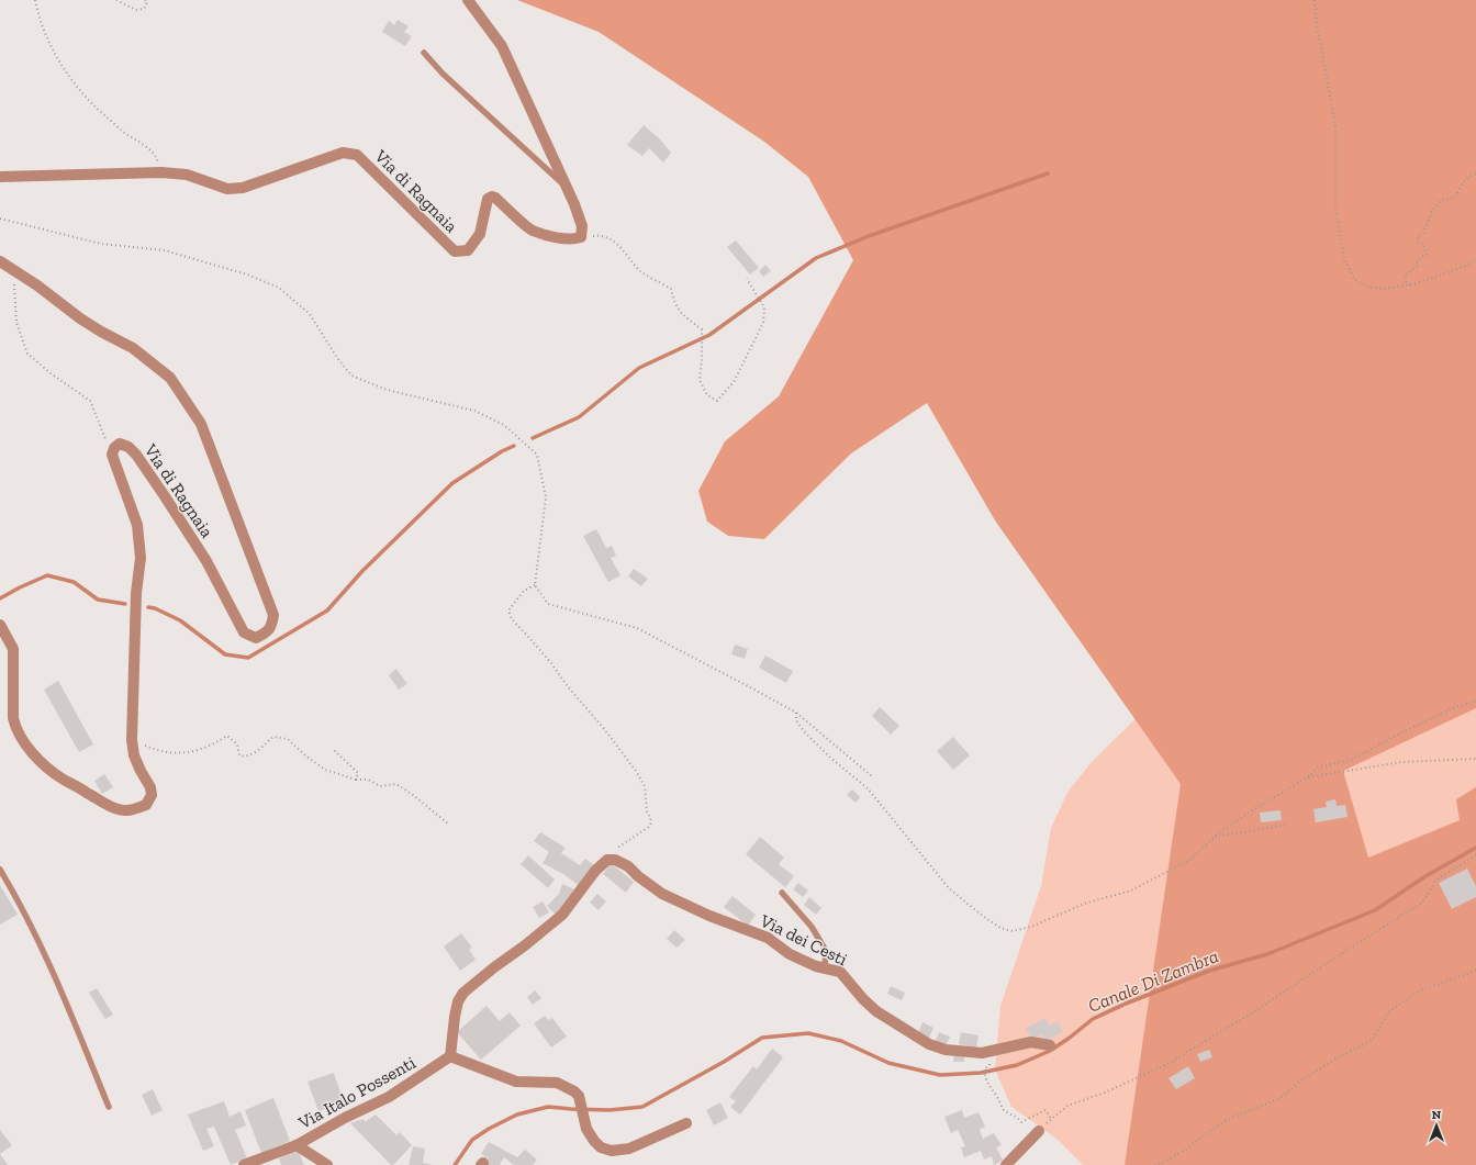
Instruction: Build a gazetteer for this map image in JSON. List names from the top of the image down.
{
  "streets": {
    "street": ["Via di Ragnaia", "Via dei Cesti", "Via Italo Possenti"]
  },
  "water": ["Canale Di Zambra"],
  "north": "top"
}
